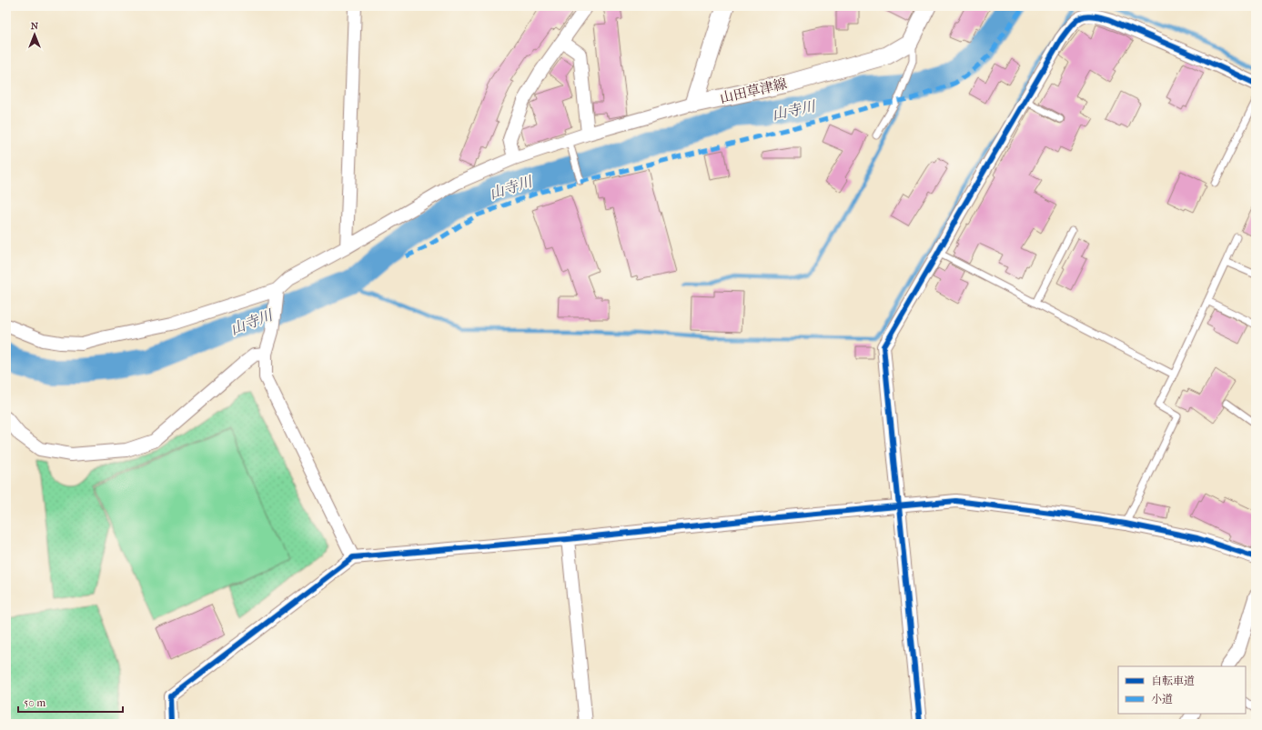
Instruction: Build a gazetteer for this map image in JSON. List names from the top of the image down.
{
  "streets": {
    "main road": ["山田草津線"]
  },
  "water": ["山寺川"],
  "legend": ["自転車道", "小道"],
  "scale_bar": "50 m",
  "north": "top"
}
